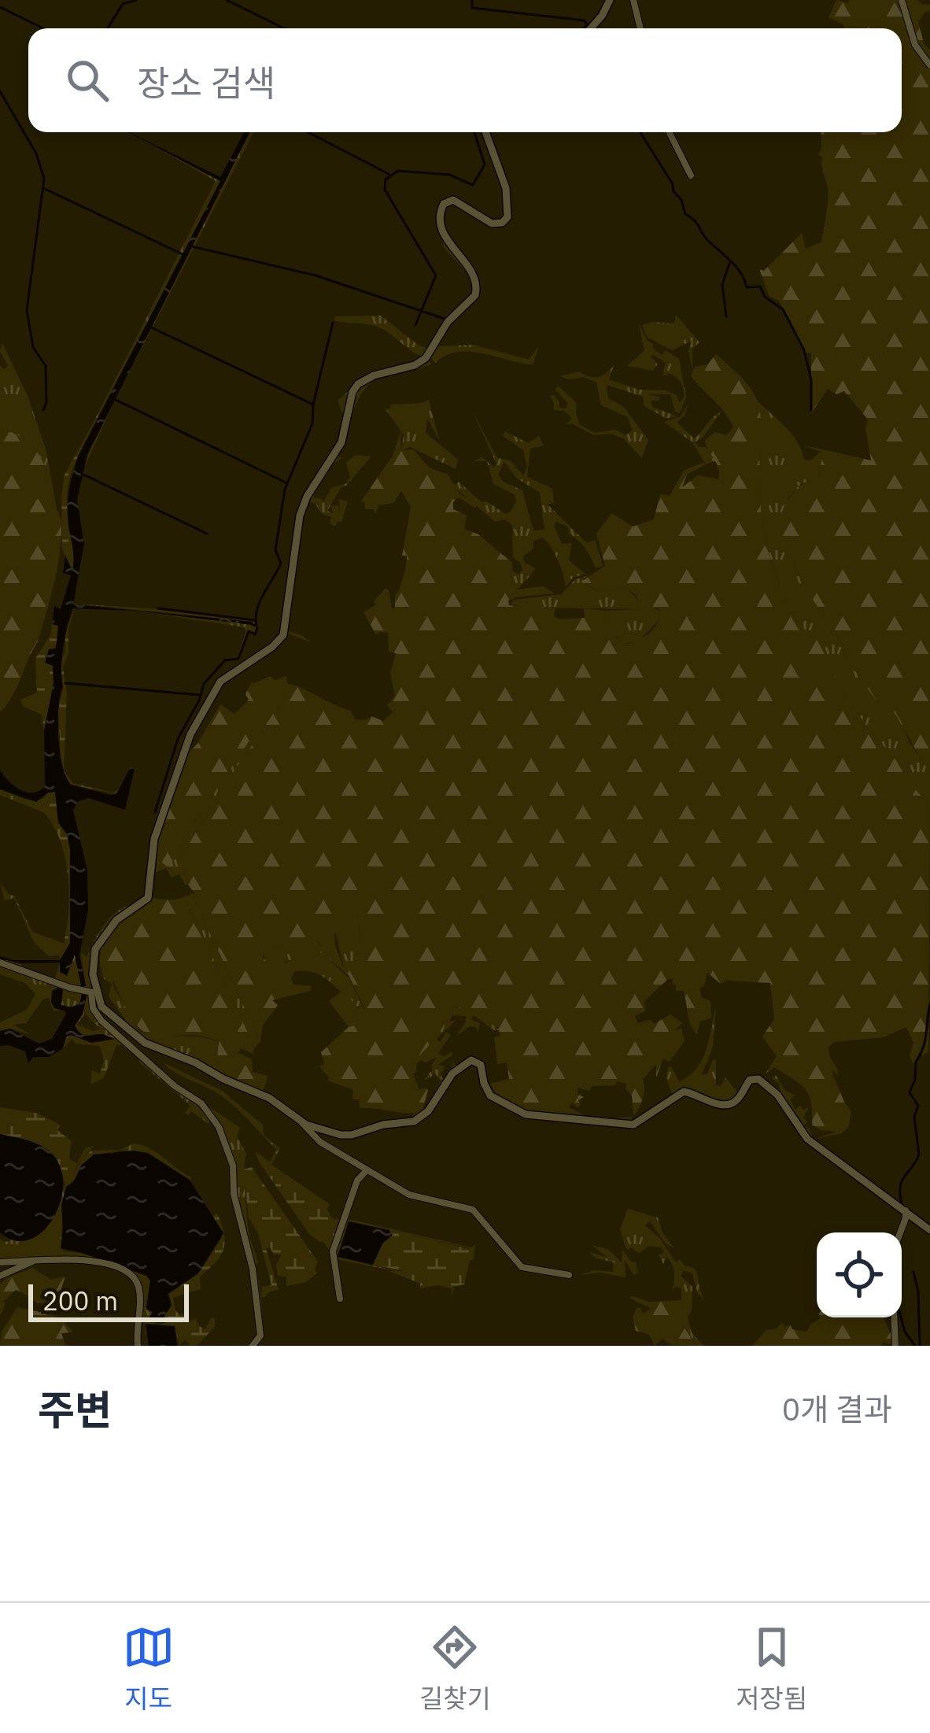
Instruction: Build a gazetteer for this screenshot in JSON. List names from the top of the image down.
{
  "scale_bar": "200 m",
  "page": {
    "search": "장소 검색",
    "scale": "200 m",
    "heading": ["주변", "0개 결과"],
    "nav": ["지도", "길찾기", "저장됨"]
  }
}
